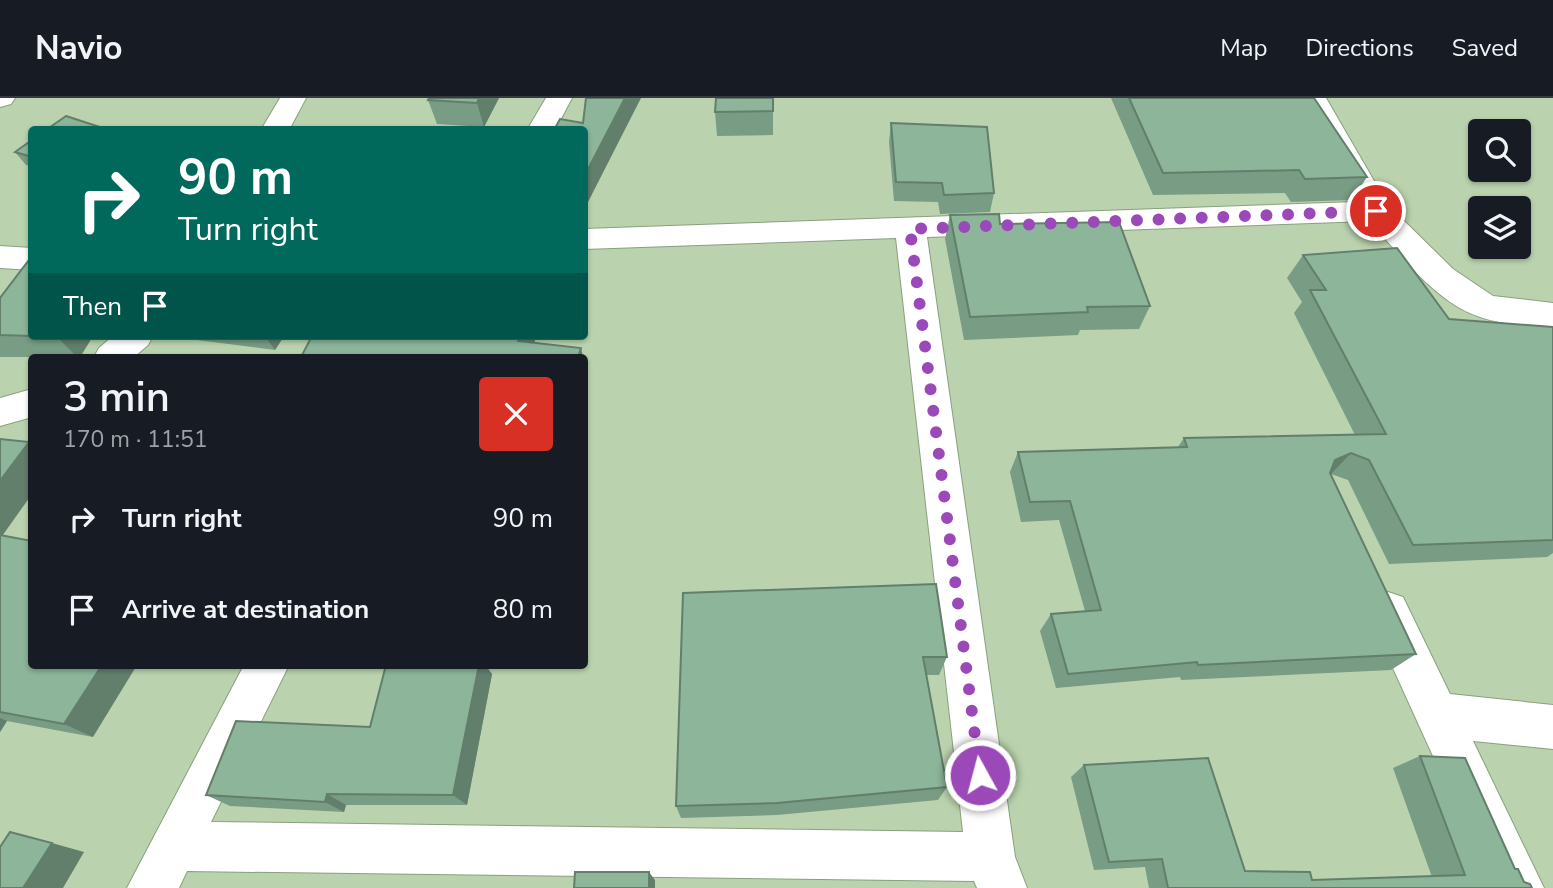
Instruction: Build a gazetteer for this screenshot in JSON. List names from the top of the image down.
{
  "page": {
    "header": "Navio",
    "nav": ["Map", "Directions", "Saved"],
    "turn": ["90 m", "Turn right"],
    "then": "Then",
    "heading": ["3 min", "170 m · 11:51"],
    "list": [
      {
        "name": "Turn right",
        "value": "90 m"
      },
      {
        "name": "Arrive at destination",
        "value": "80 m"
      }
    ]
  }
}
